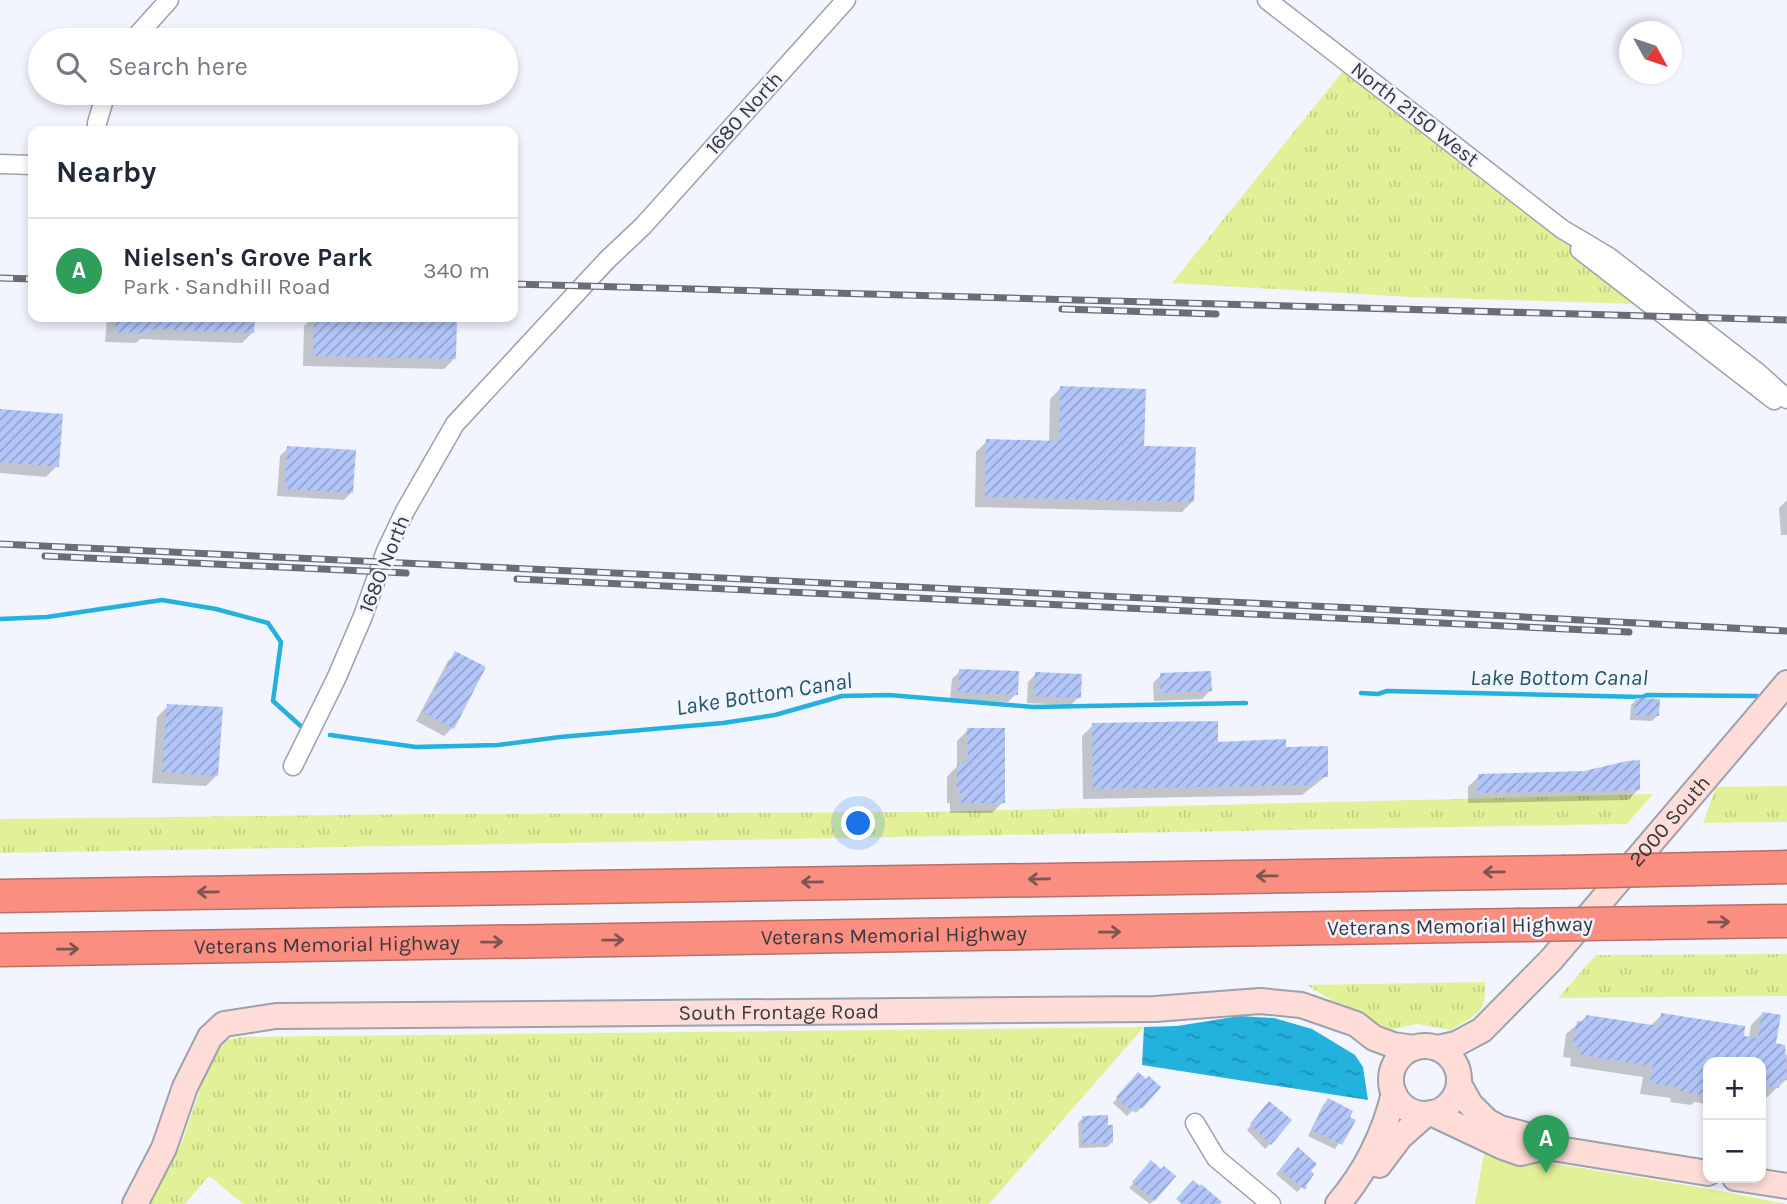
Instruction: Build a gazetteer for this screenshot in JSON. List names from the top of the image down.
{
  "streets": {
    "highway": ["Veterans Memorial Highway"],
    "street": [
      "1680 North",
      "North 2150 West",
      "2000 South",
      "South Frontage Road"
    ]
  },
  "water": ["Lake Bottom Canal"],
  "north": "bottom right",
  "page": {
    "search": "Search here",
    "heading": "Nearby",
    "list": [
      {
        "mark": "A",
        "name": "Nielsen's Grove Park",
        "note": "Park · Sandhill Road",
        "value": "340 m"
      }
    ],
    "map_buttons": ["+", "−"],
    "pins": "A"
  }
}
